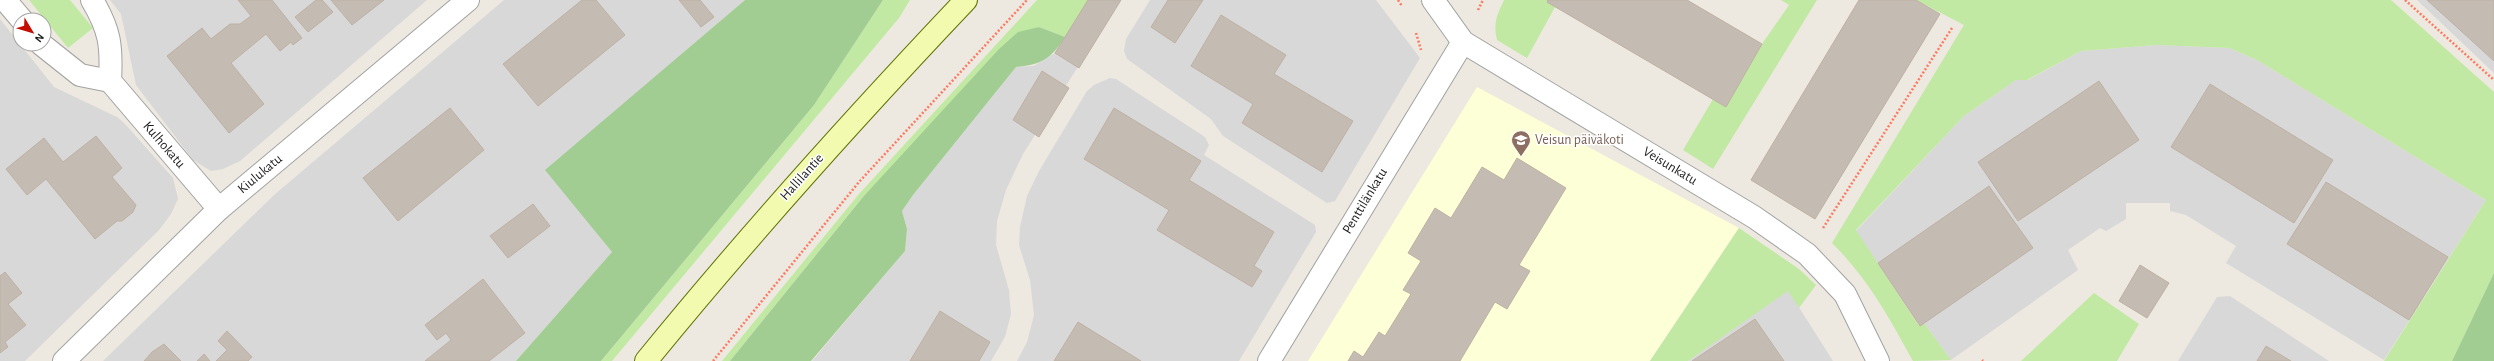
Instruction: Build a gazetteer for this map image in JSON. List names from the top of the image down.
{
  "streets": {
    "main road": ["Hallilantie"],
    "street": [
      "Kulhokatu",
      "Veisunkatu",
      "Kiulukatu",
      "Penttilänkatu"
    ]
  },
  "crossings": [
    ["Kulhokatu", "Kiulukatu"],
    ["Veisunkatu", "Penttilänkatu"]
  ],
  "places": {
    "school or university": ["Veisun päiväkoti"]
  },
  "north": "bottom right"
}
